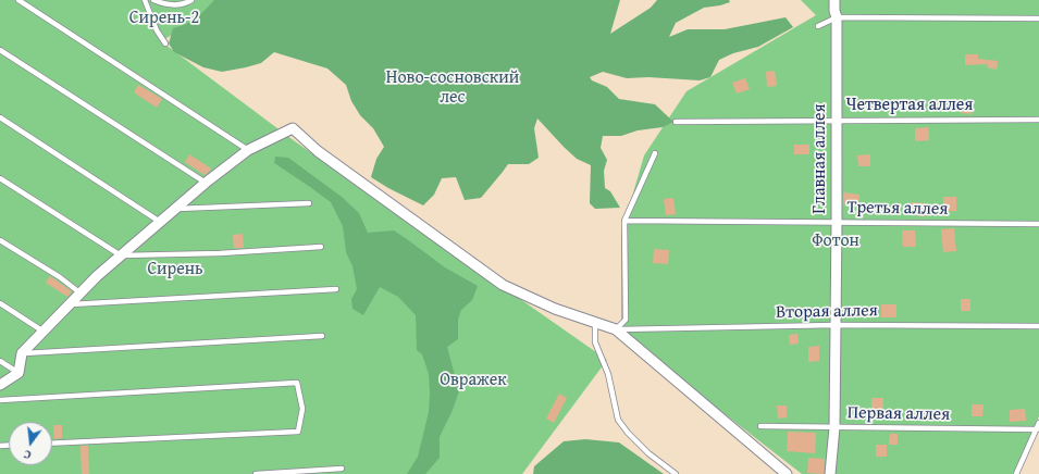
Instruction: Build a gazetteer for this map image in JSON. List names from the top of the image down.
{
  "streets": {
    "street": ["Главная аллея"],
    "lane": [
      "Четвертая аллея",
      "Третья аллея",
      "Вторая аллея",
      "Первая аллея"
    ]
  },
  "crossings": [
    ["Четвертая аллея", "Главная аллея"],
    ["Главная аллея", "Третья аллея"],
    ["Главная аллея", "Вторая аллея"],
    ["Главная аллея", "Первая аллея"]
  ],
  "parks": [
    "Сирень-2",
    "Ново-сосновский лес",
    "Фотон",
    "Сирень",
    "Овражек"
  ],
  "north": "bottom"
}
